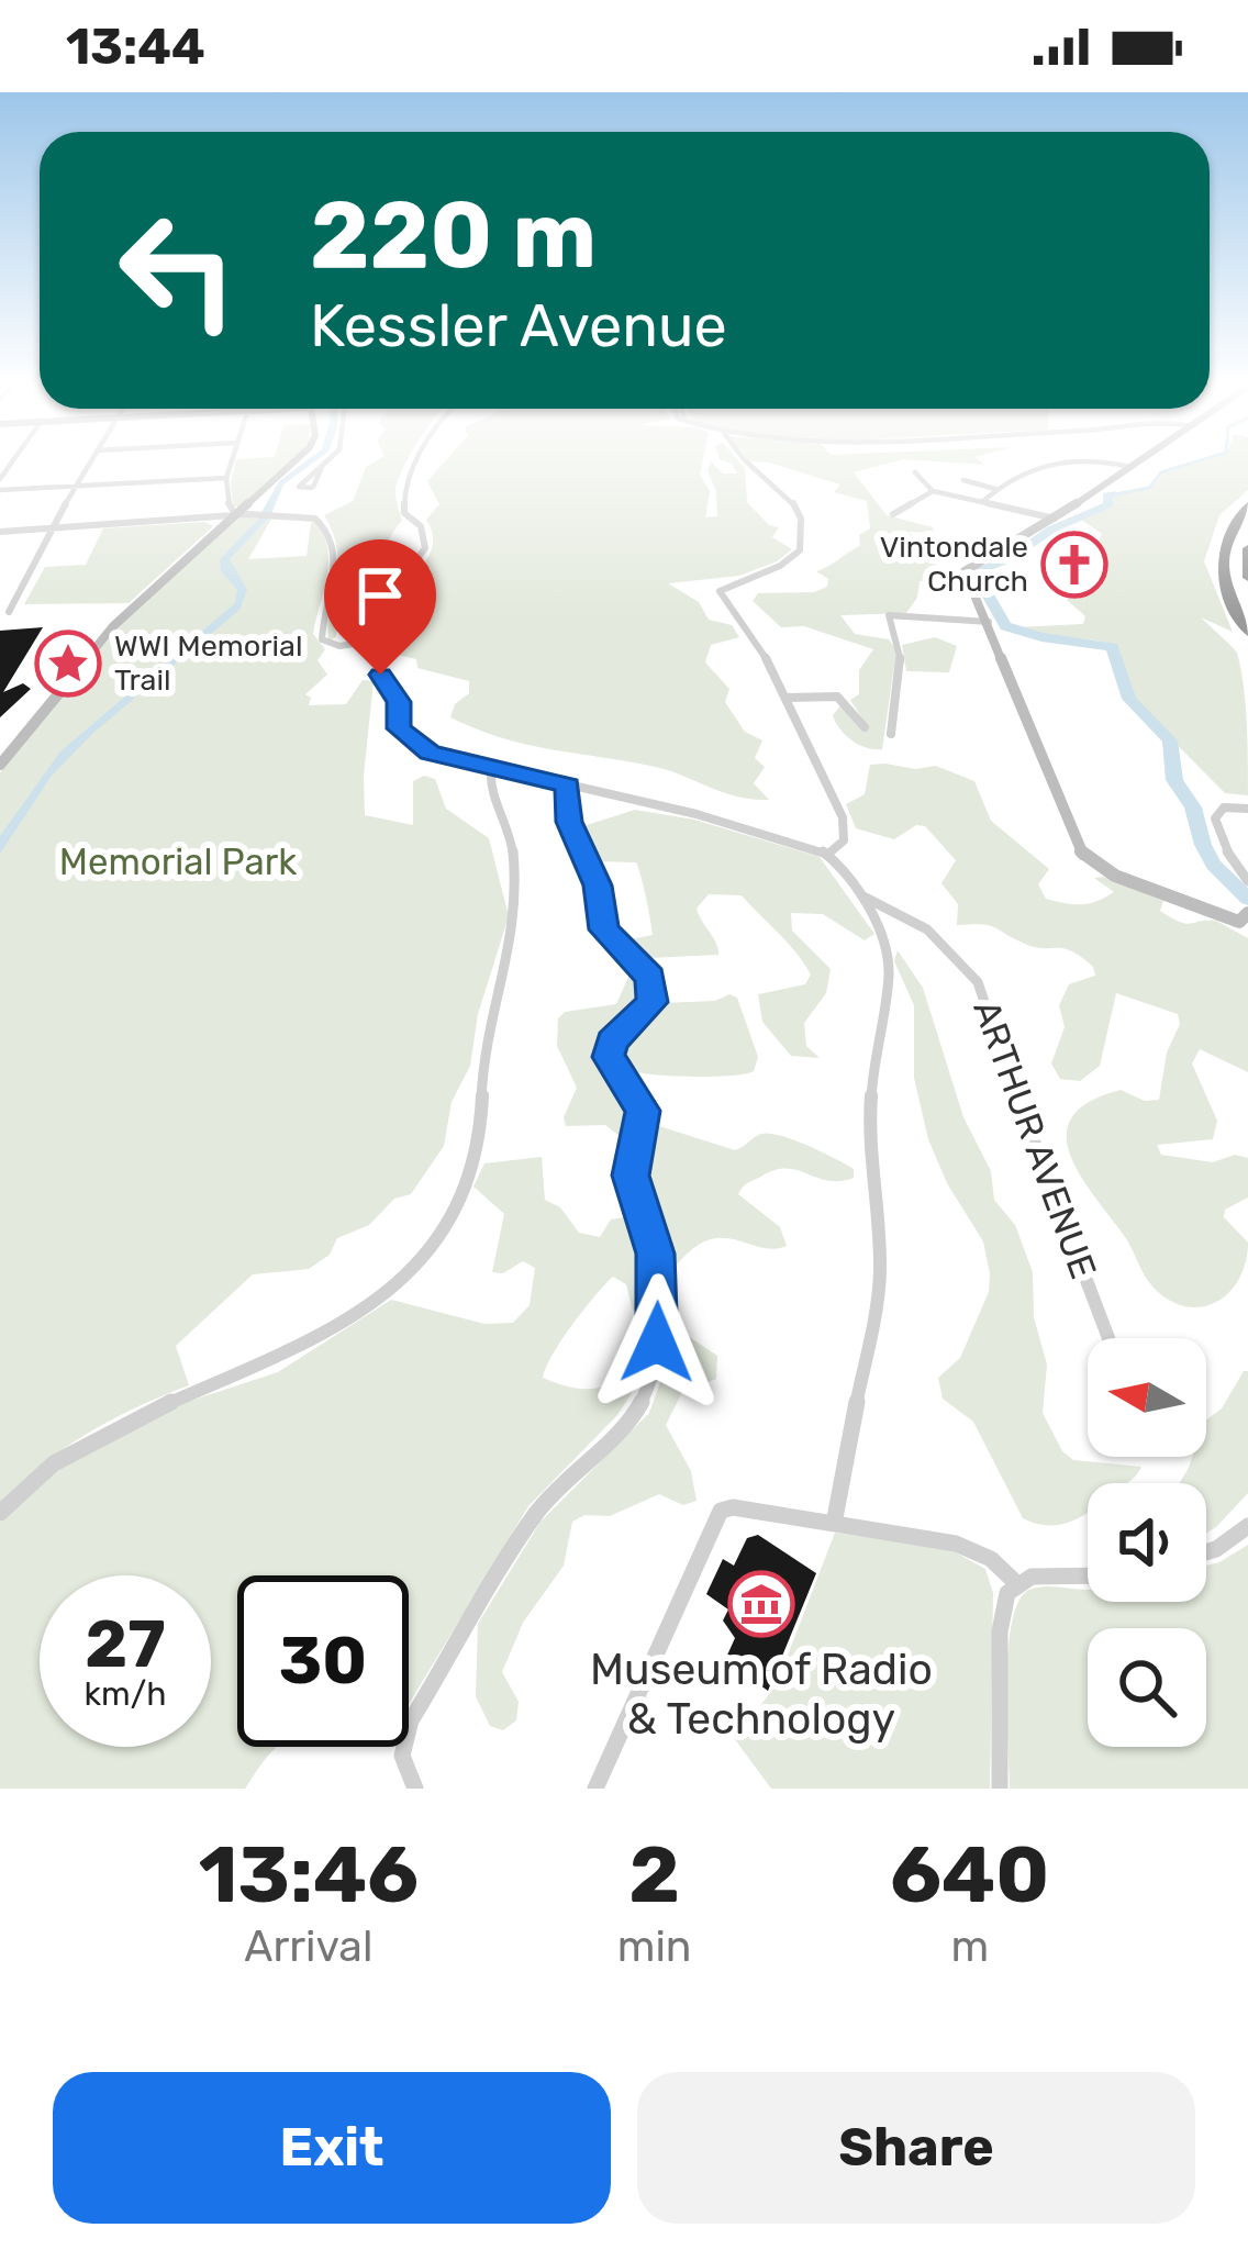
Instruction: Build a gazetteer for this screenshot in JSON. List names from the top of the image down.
{
  "streets": {
    "street": ["ARTHUR AVENUE"]
  },
  "parks": ["Memorial Park"],
  "places": {
    "church": ["Vintondale Church"],
    "place": ["WWI Memorial Trail"],
    "museum": ["Museum of Radio & Technology"]
  },
  "north": "left",
  "page": {
    "status": "13:44",
    "turn": ["220 m", "Kessler Avenue"],
    "speed": "27 km/h",
    "limit": "30",
    "eta": [
      "13:46",
      "Arrival",
      "2",
      "min",
      "640",
      "m"
    ],
    "buttons": ["Exit", "Share"]
  }
}
